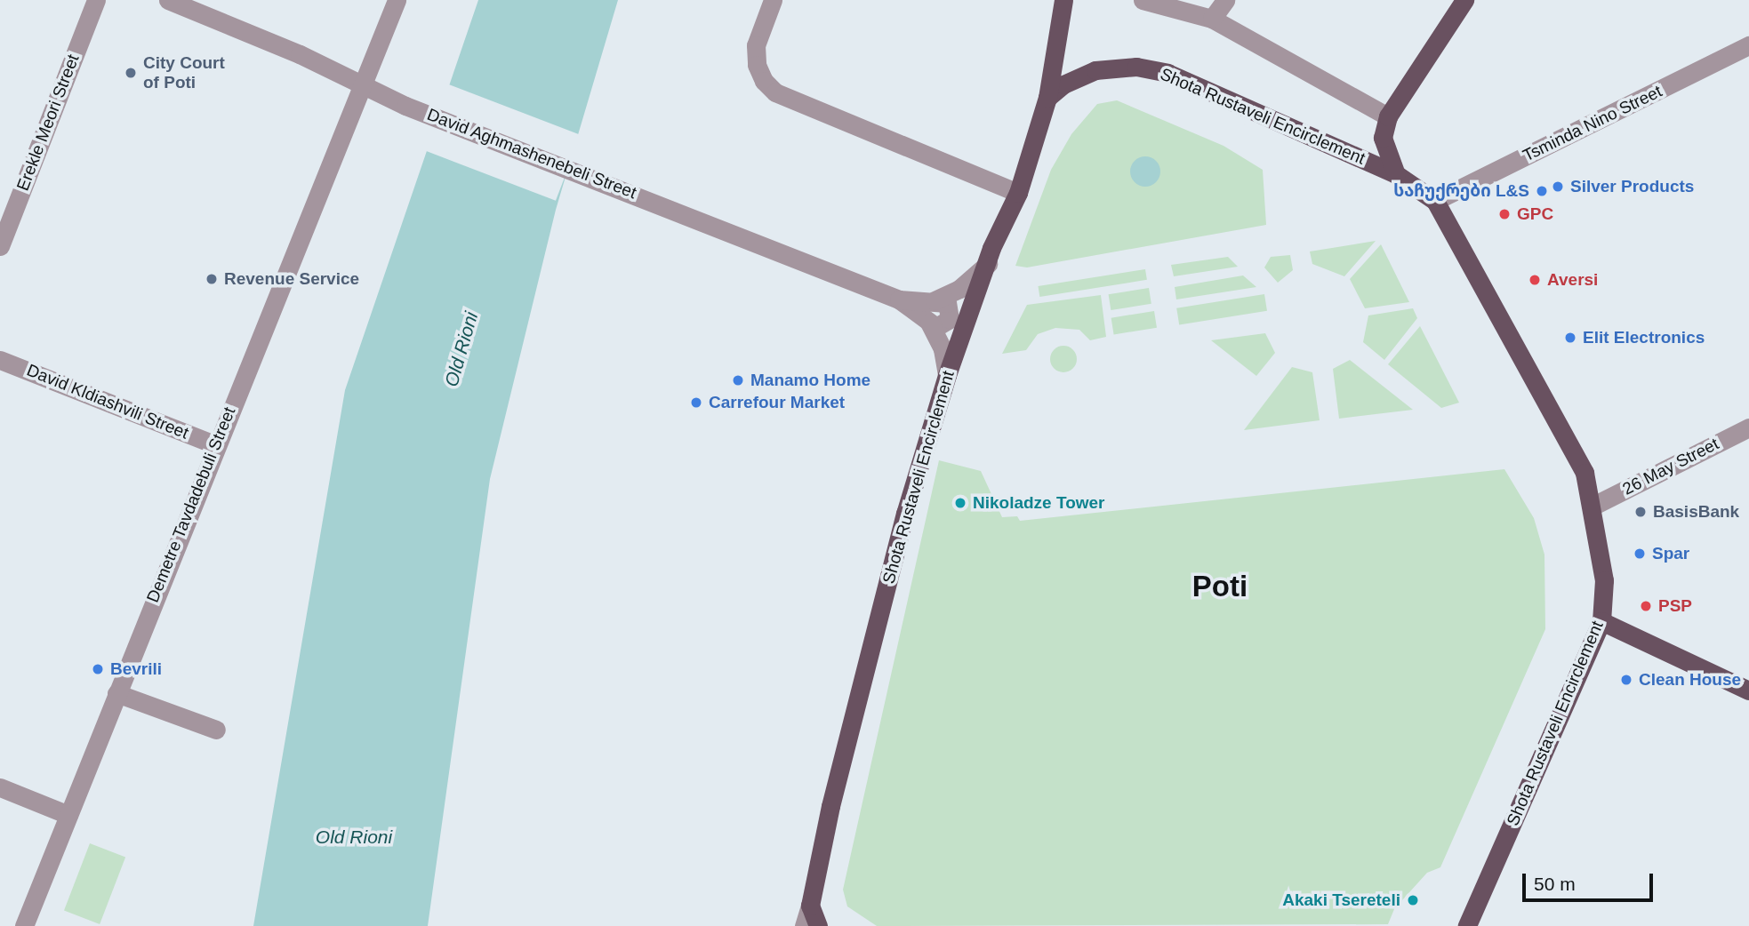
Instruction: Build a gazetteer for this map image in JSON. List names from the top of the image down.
{
  "streets": {
    "main road": ["Shota Rustaveli Encirclement"],
    "street": [
      "Erekle Meori Street",
      "Tsminda Nino Street",
      "David Aghmashenebeli Street",
      "David Kldiashvili Street",
      "26 May Street",
      "Demetre Tavdadebuli Street"
    ]
  },
  "crossings": [
    ["Shota Rustaveli Encirclement", "Tsminda Nino Street"],
    ["Shota Rustaveli Encirclement", "David Aghmashenebeli Street"],
    ["Shota Rustaveli Encirclement", "26 May Street"],
    ["David Aghmashenebeli Street", "Demetre Tavdadebuli Street"],
    ["David Kldiashvili Street", "Demetre Tavdadebuli Street"]
  ],
  "districts": ["Poti"],
  "water": ["Old Rioni"],
  "places": [
    "City Court of Poti",
    "Silver Products",
    "საჩუქრები L&S",
    "GPC",
    "Revenue Service",
    "Aversi",
    "Elit Electronics",
    "Manamo Home",
    "Carrefour Market",
    "Nikoladze Tower",
    "BasisBank",
    "Spar",
    "PSP",
    "Bevrili",
    "Clean House",
    "Akaki Tsereteli"
  ],
  "scale_bar": "50 m"
}
